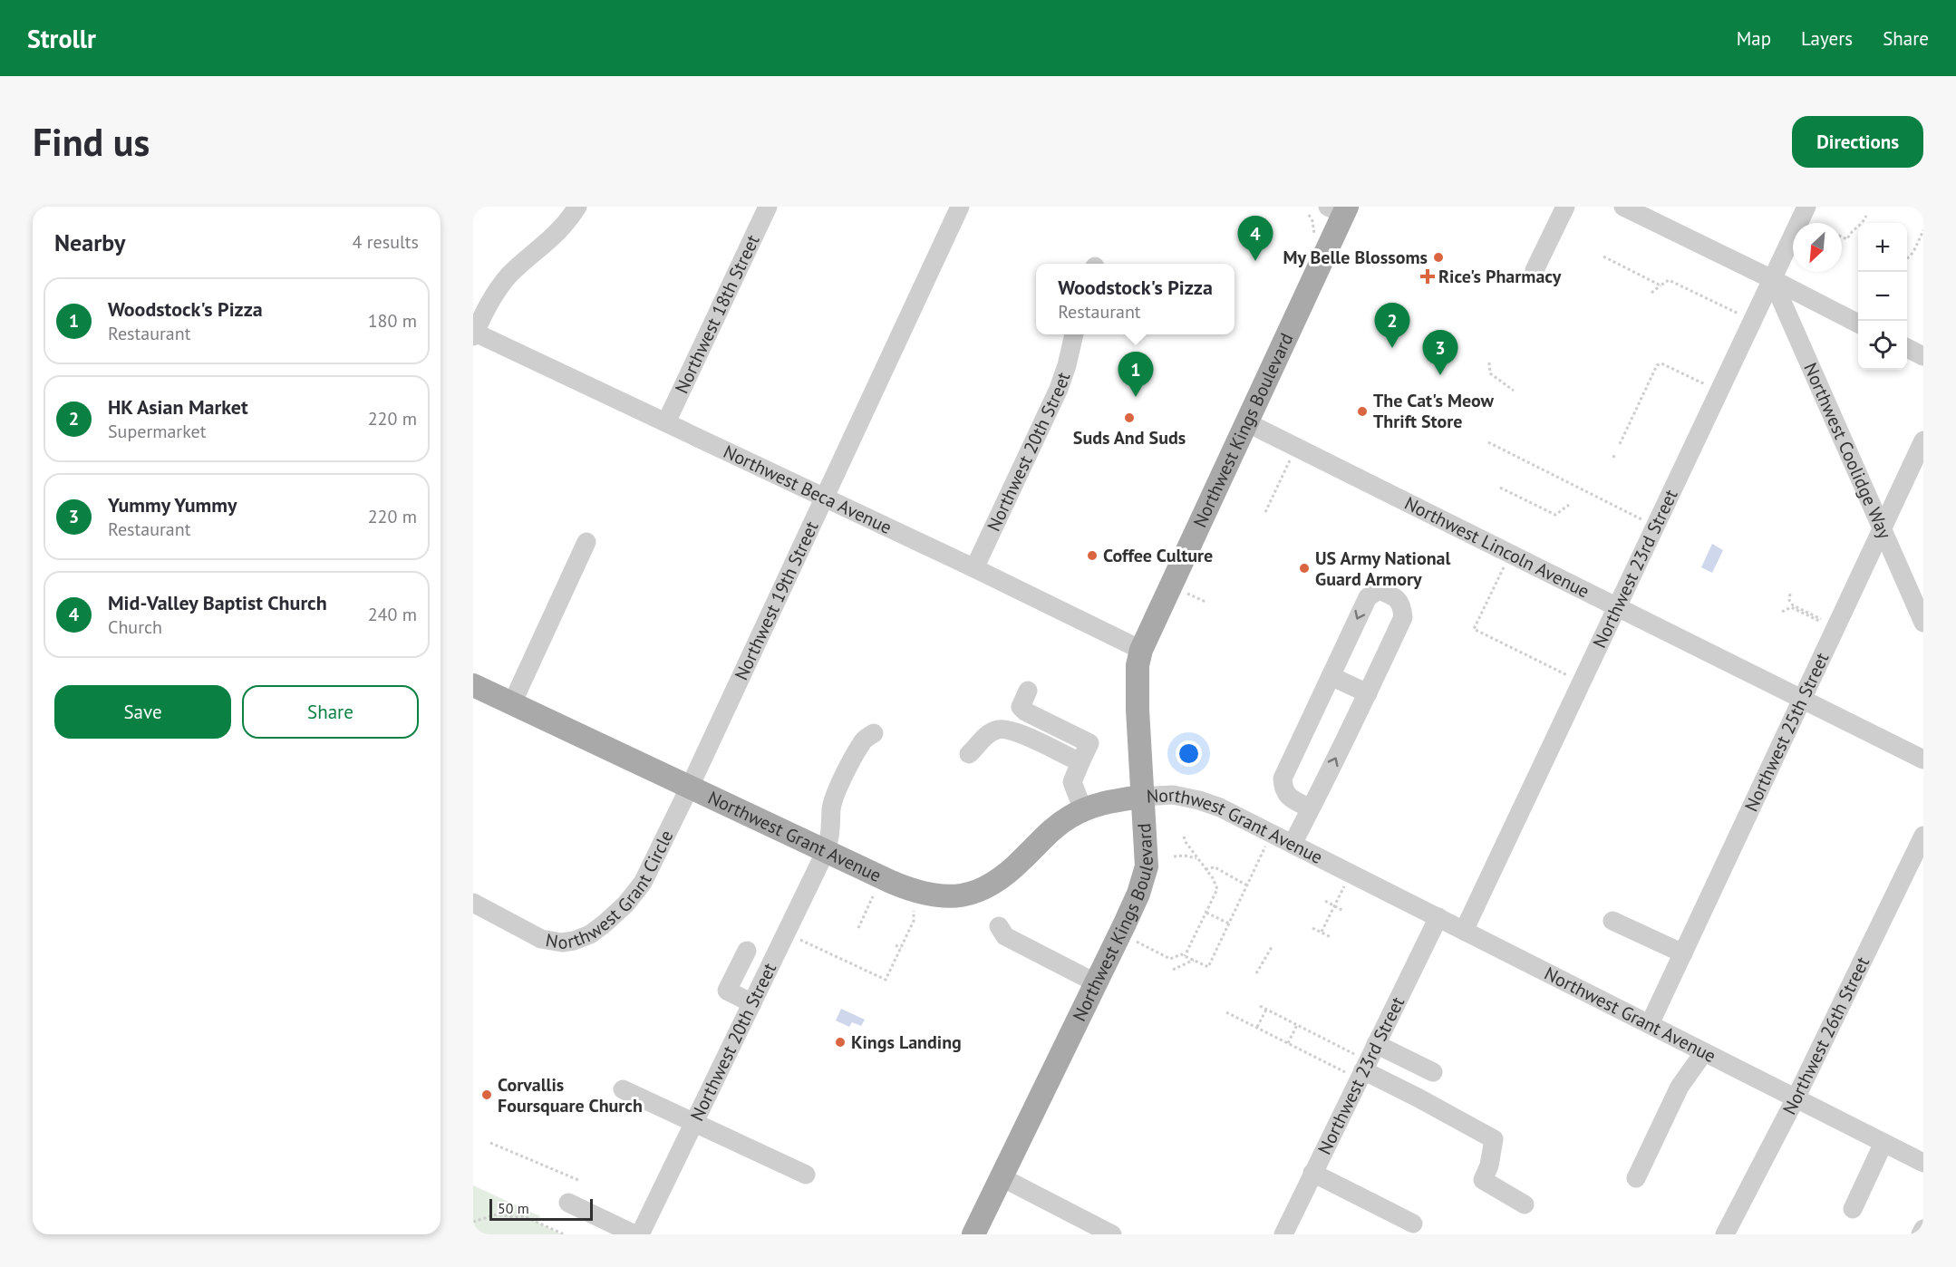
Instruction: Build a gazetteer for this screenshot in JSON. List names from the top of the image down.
{
  "streets": {
    "main road": ["Northwest Kings Boulevard", "Northwest Grant Avenue"],
    "street": [
      "Northwest 18th Street",
      "Northwest 20th Street",
      "Northwest Coolidge Way",
      "Northwest Beca Avenue",
      "Northwest Lincoln Avenue",
      "Northwest 23rd Street",
      "Northwest 19th Street",
      "Northwest 25th Street",
      "Northwest Grant Circle",
      "Northwest 26th Street"
    ]
  },
  "crossings": [
    ["Northwest 18th Street", "Northwest Beca Avenue"],
    ["Northwest Kings Boulevard", "Northwest Beca Avenue"],
    ["Northwest Kings Boulevard", "Northwest Lincoln Avenue"],
    ["Northwest Kings Boulevard", "Northwest Grant Avenue"],
    ["Northwest 20th Street", "Northwest Beca Avenue"],
    ["Northwest 20th Street", "Northwest Grant Avenue"],
    ["Northwest Coolidge Way", "Northwest 23rd Street"],
    ["Northwest Coolidge Way", "Northwest 25th Street"],
    ["Northwest Beca Avenue", "Northwest 19th Street"],
    ["Northwest Lincoln Avenue", "Northwest 23rd Street"],
    ["Northwest Lincoln Avenue", "Northwest 25th Street"],
    ["Northwest 23rd Street", "Northwest Grant Avenue"],
    ["Northwest 19th Street", "Northwest Grant Avenue"],
    ["Northwest 19th Street", "Northwest Grant Circle"],
    ["Northwest 25th Street", "Northwest Grant Avenue"],
    ["Northwest Grant Avenue", "Northwest Grant Circle"],
    ["Northwest Grant Avenue", "Northwest 26th Street"]
  ],
  "places": {
    "other": [
      "My Belle Blossoms",
      "The Cat's Meow Thrift Store",
      "Suds And Suds",
      "Coffee Culture",
      "US Army National Guard Armory",
      "Kings Landing",
      "Corvallis Foursquare Church"
    ],
    "health": ["Rice's Pharmacy"]
  },
  "scale_bar": "50 m",
  "north": "bottom left",
  "page": {
    "header": "Strollr",
    "nav": ["Map", "Layers", "Share"],
    "buttons": [
      "Directions",
      ["Save", "Share"]
    ],
    "title": "Find us",
    "heading": ["Nearby", "4 results"],
    "pins": [
      "4",
      "2",
      "3",
      "1"
    ],
    "map_buttons": ["+", "−"],
    "popup": ["Woodstock's Pizza", "Restaurant"],
    "list": [
      {
        "mark": "1",
        "name": "Woodstock's Pizza",
        "note": "Restaurant",
        "value": "180 m"
      },
      {
        "mark": "2",
        "name": "HK Asian Market",
        "note": "Supermarket",
        "value": "220 m"
      },
      {
        "mark": "3",
        "name": "Yummy Yummy",
        "note": "Restaurant",
        "value": "220 m"
      },
      {
        "mark": "4",
        "name": "Mid-Valley Baptist Church",
        "note": "Church",
        "value": "240 m"
      }
    ],
    "scale": "50 m"
  }
}
